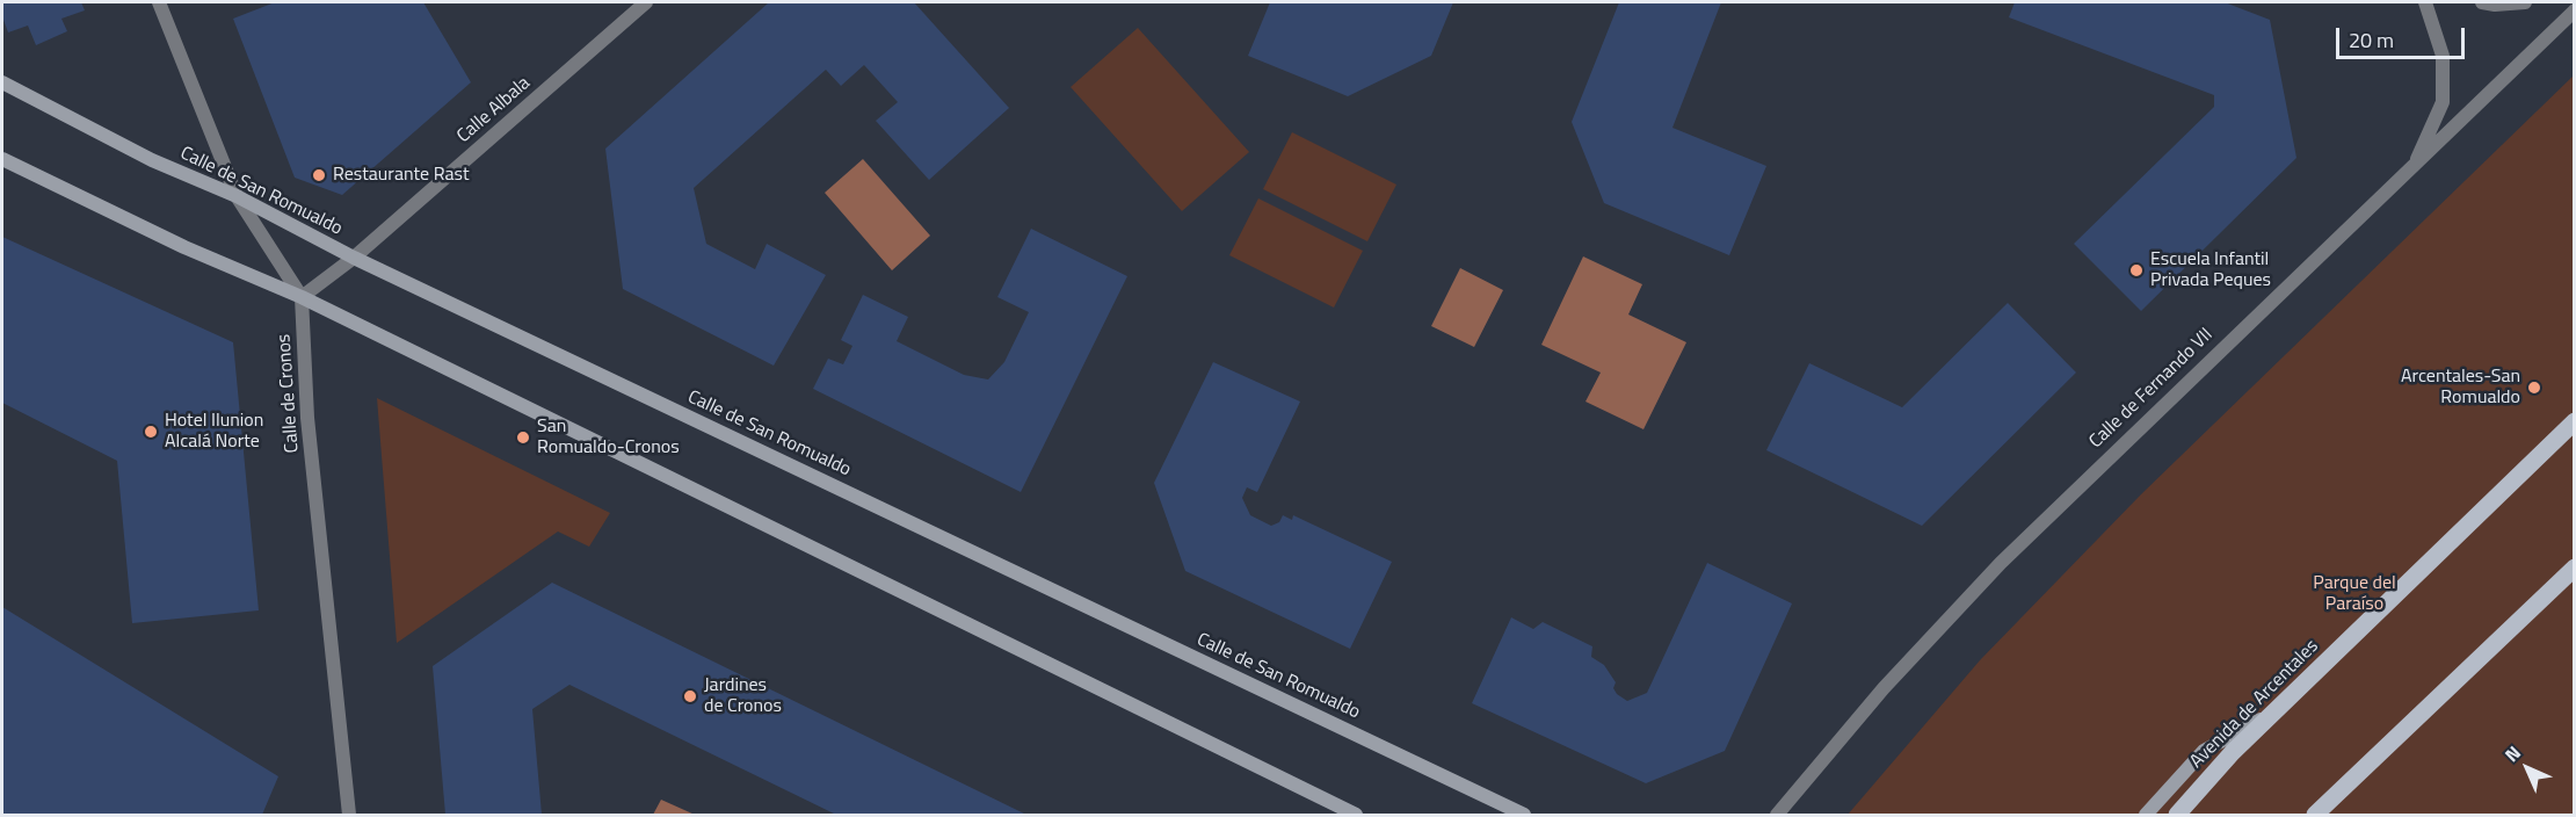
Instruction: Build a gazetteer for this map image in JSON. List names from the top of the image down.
{
  "streets": {
    "main road": ["Calle de San Romualdo", "Avenida de Arcentales"],
    "street": ["Calle Albala", "Calle de Fernando VII", "Calle de Cronos"]
  },
  "crossings": [
    ["Calle Albala", "Calle de San Romualdo"],
    ["Calle Albala", "Calle de Cronos"],
    ["Calle de San Romualdo", "Calle de Cronos"]
  ],
  "parks": ["Parque del Paraíso"],
  "places": [
    "Restaurante Rast",
    "Escuela Infantil Privada Peques",
    "Arcentales-San Romualdo",
    "Hotel Ilunion Alcalá Norte",
    "San Romualdo-Cronos",
    "Jardines de Cronos"
  ],
  "scale_bar": "20 m",
  "north": "top left"
}
